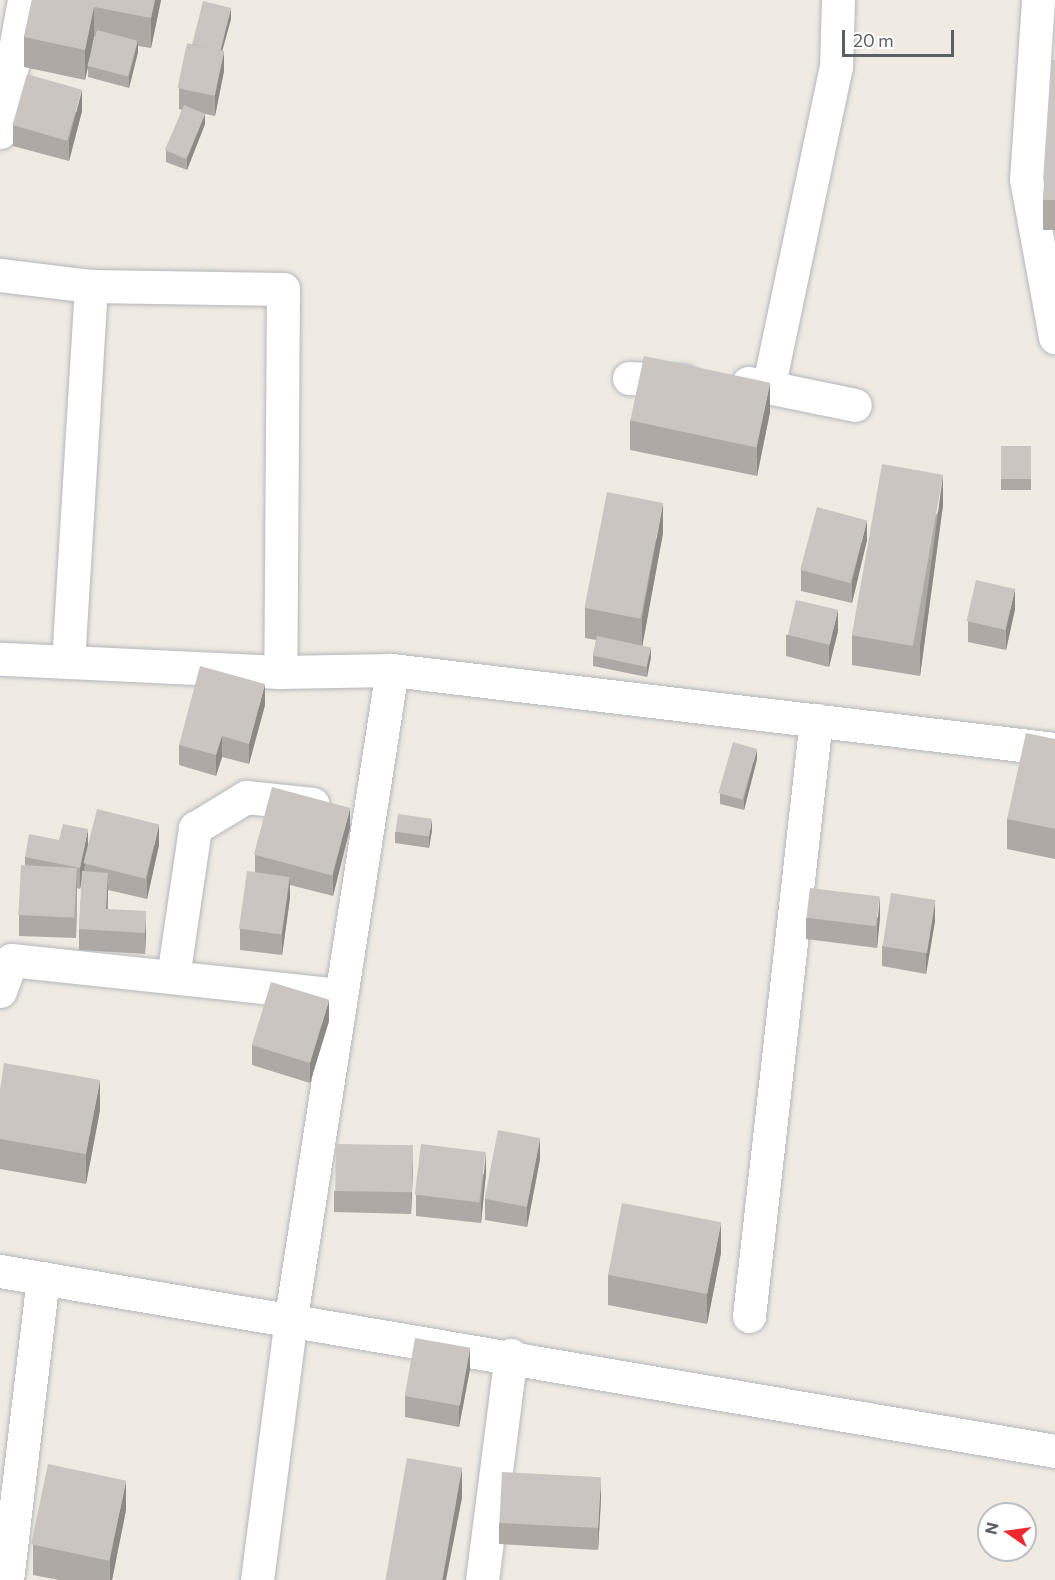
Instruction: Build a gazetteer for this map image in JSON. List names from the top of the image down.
{
  "scale_bar": "20 m",
  "north": "left"
}
